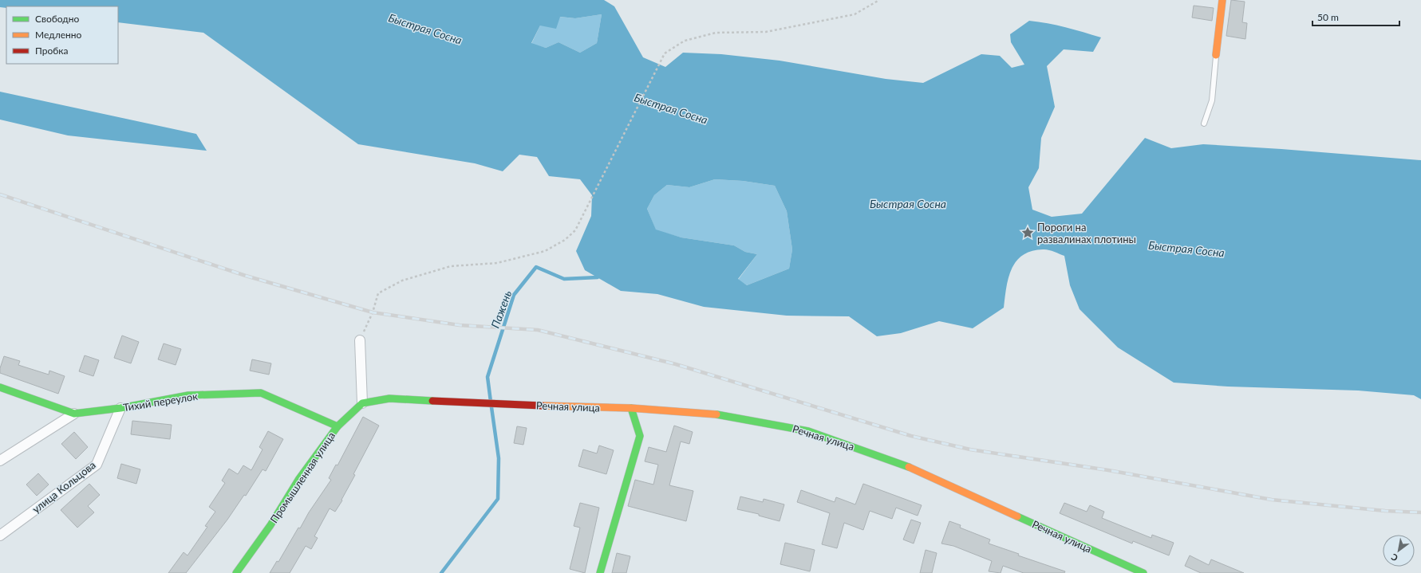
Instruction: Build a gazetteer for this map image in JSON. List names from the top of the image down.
{
  "streets": {
    "street": [
      "Тихий переулок",
      "Речная улица",
      "Промышленная улица",
      "улица Кольцова"
    ]
  },
  "crossings": [
    ["Тихий переулок", "Промышленная улица"],
    ["Тихий переулок", "улица Кольцова"],
    ["Речная улица", "Промышленная улица"]
  ],
  "water": ["Быстрая Сосна", "Пажень"],
  "places": {
    "place": ["Пороги на развалинах плотины"]
  },
  "legend": ["Свободно", "Медленно", "Пробка"],
  "scale_bar": "50 m",
  "north": "bottom left"
}
